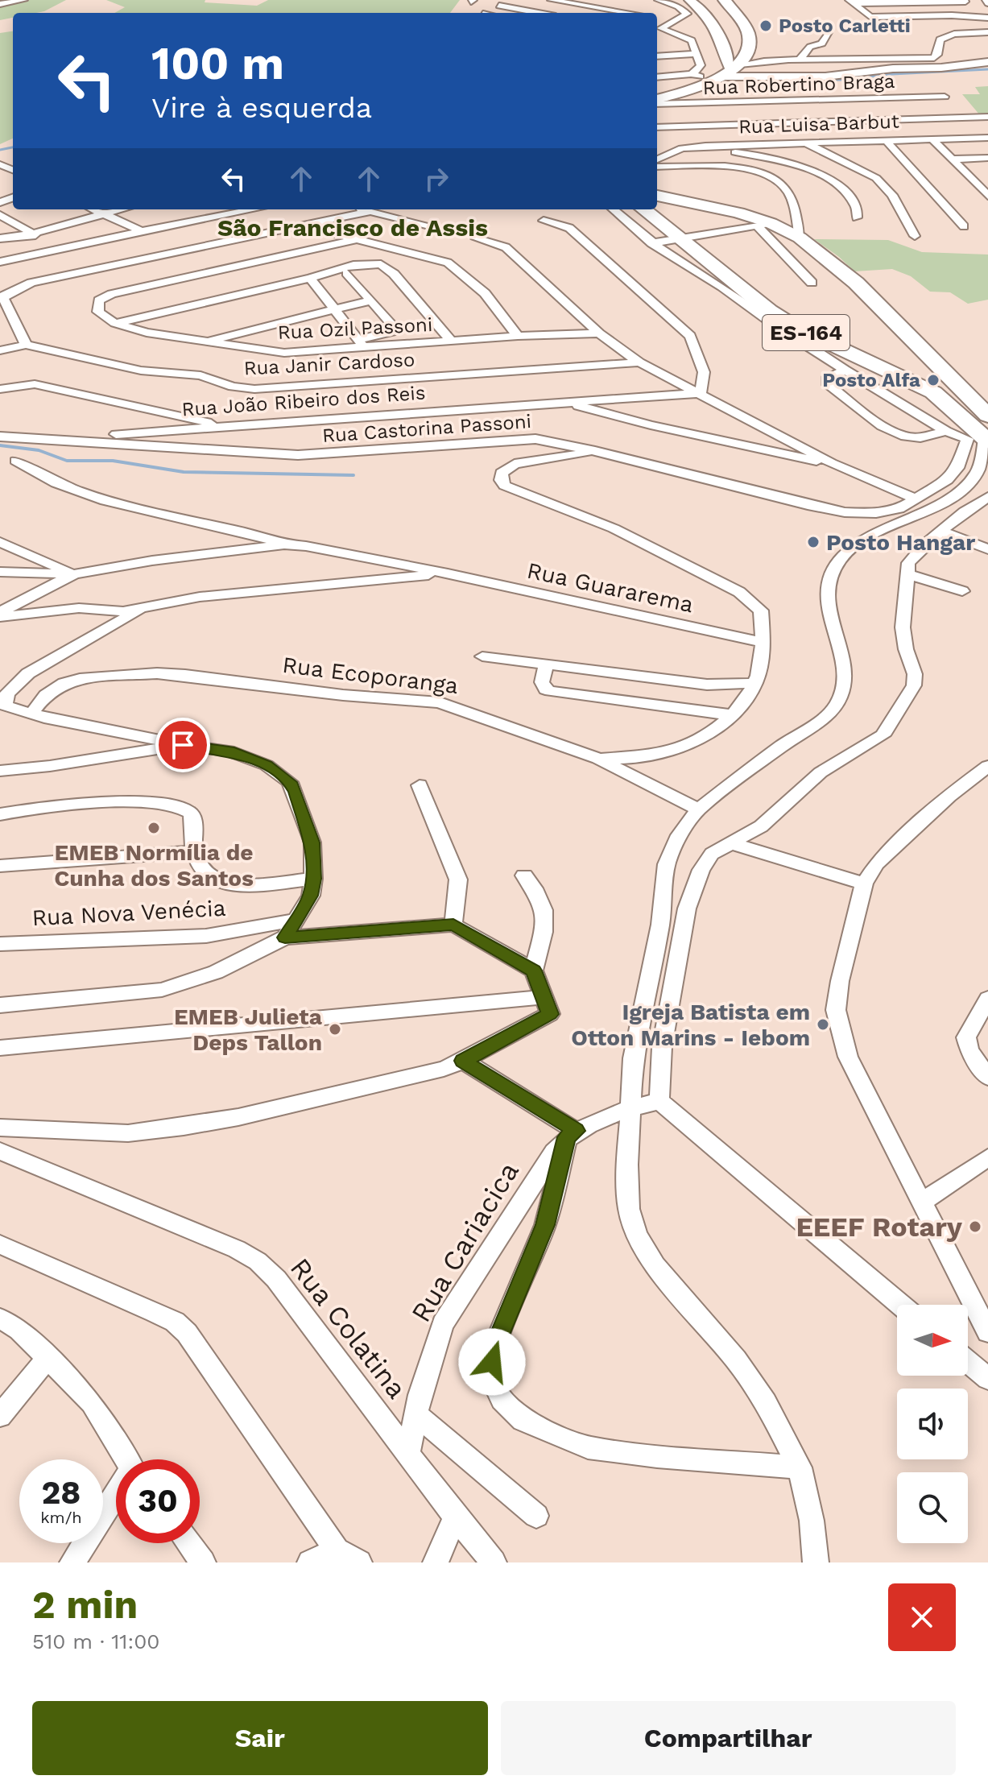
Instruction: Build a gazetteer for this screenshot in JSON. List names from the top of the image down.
{
  "streets": {
    "highway": ["ES-164"],
    "street": [
      "Rua Robertino Braga",
      "Rua Luisa Barbut",
      "Rua Ozil Passoni",
      "Rua Janir Cardoso",
      "Rua João Ribeiro dos Reis",
      "Rua Castorina Passoni",
      "Rua Guararema",
      "Rua Ecoporanga",
      "Rua Nova Venécia",
      "Rua Cariacica",
      "Rua Colatina"
    ]
  },
  "crossings": [
    ["ES-164", "Rua Castorina Passoni"],
    ["Rua João Ribeiro dos Reis", "Rua Castorina Passoni"],
    ["Rua Cariacica", "Rua Colatina"]
  ],
  "districts": ["São Francisco de Assis"],
  "places": [
    "Posto Carletti",
    "Posto Alfa",
    "Posto Hangar",
    "EMEB Normília de Cunha dos Santos",
    "Igreja Batista em Otton Marins - Iebom",
    "EMEB Julieta Deps Tallon",
    "EEEF Rotary"
  ],
  "north": "right",
  "page": {
    "turn": ["100 m", "Vire à esquerda"],
    "speed": "28 km/h",
    "limit": "30",
    "heading": ["2 min", "510 m · 11:00"],
    "buttons": ["Sair", "Compartilhar"]
  }
}
